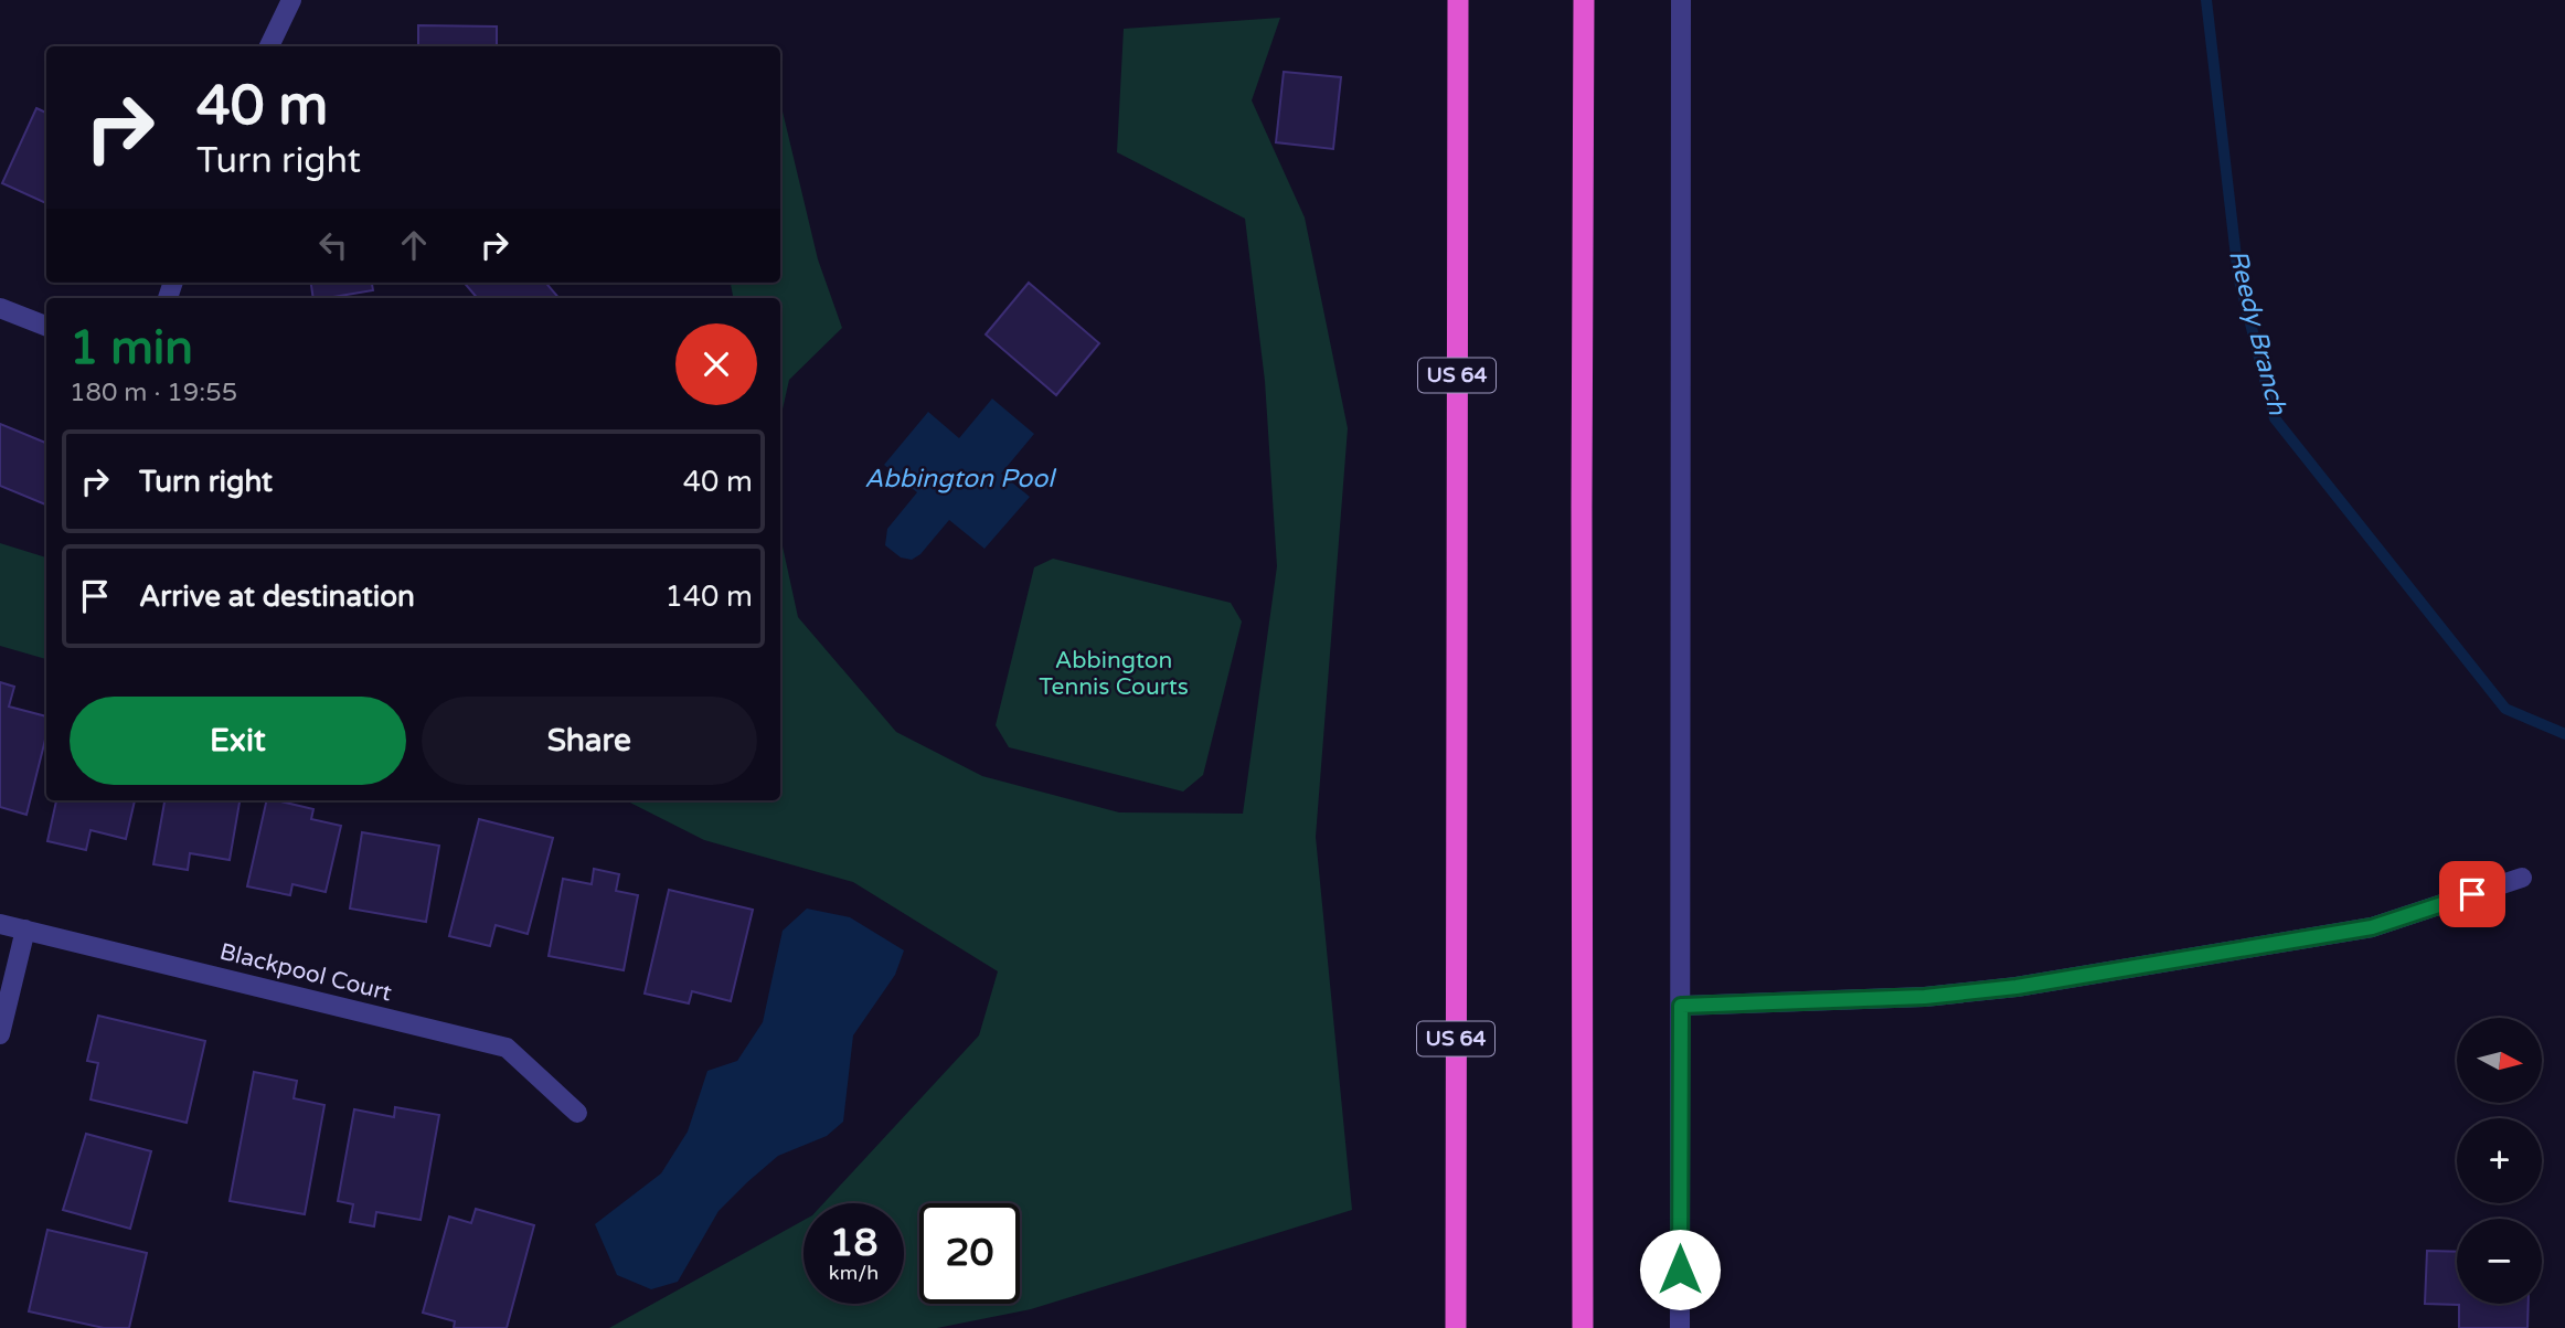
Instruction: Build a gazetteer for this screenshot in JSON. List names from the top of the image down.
{
  "streets": {
    "highway": ["US 64"],
    "street": ["Blackpool Court"]
  },
  "water": ["Reedy Branch", "Abbington Pool"],
  "parks": ["Abbington Tennis Courts"],
  "north": "right",
  "page": {
    "turn": ["40 m", "Turn right"],
    "heading": ["1 min", "180 m · 19:55"],
    "list": [
      {
        "name": "Turn right",
        "value": "40 m"
      },
      {
        "name": "Arrive at destination",
        "value": "140 m"
      }
    ],
    "buttons": ["Exit", "Share"],
    "map_buttons": ["+", "−"],
    "speed": "18 km/h",
    "limit": "20"
  }
}
